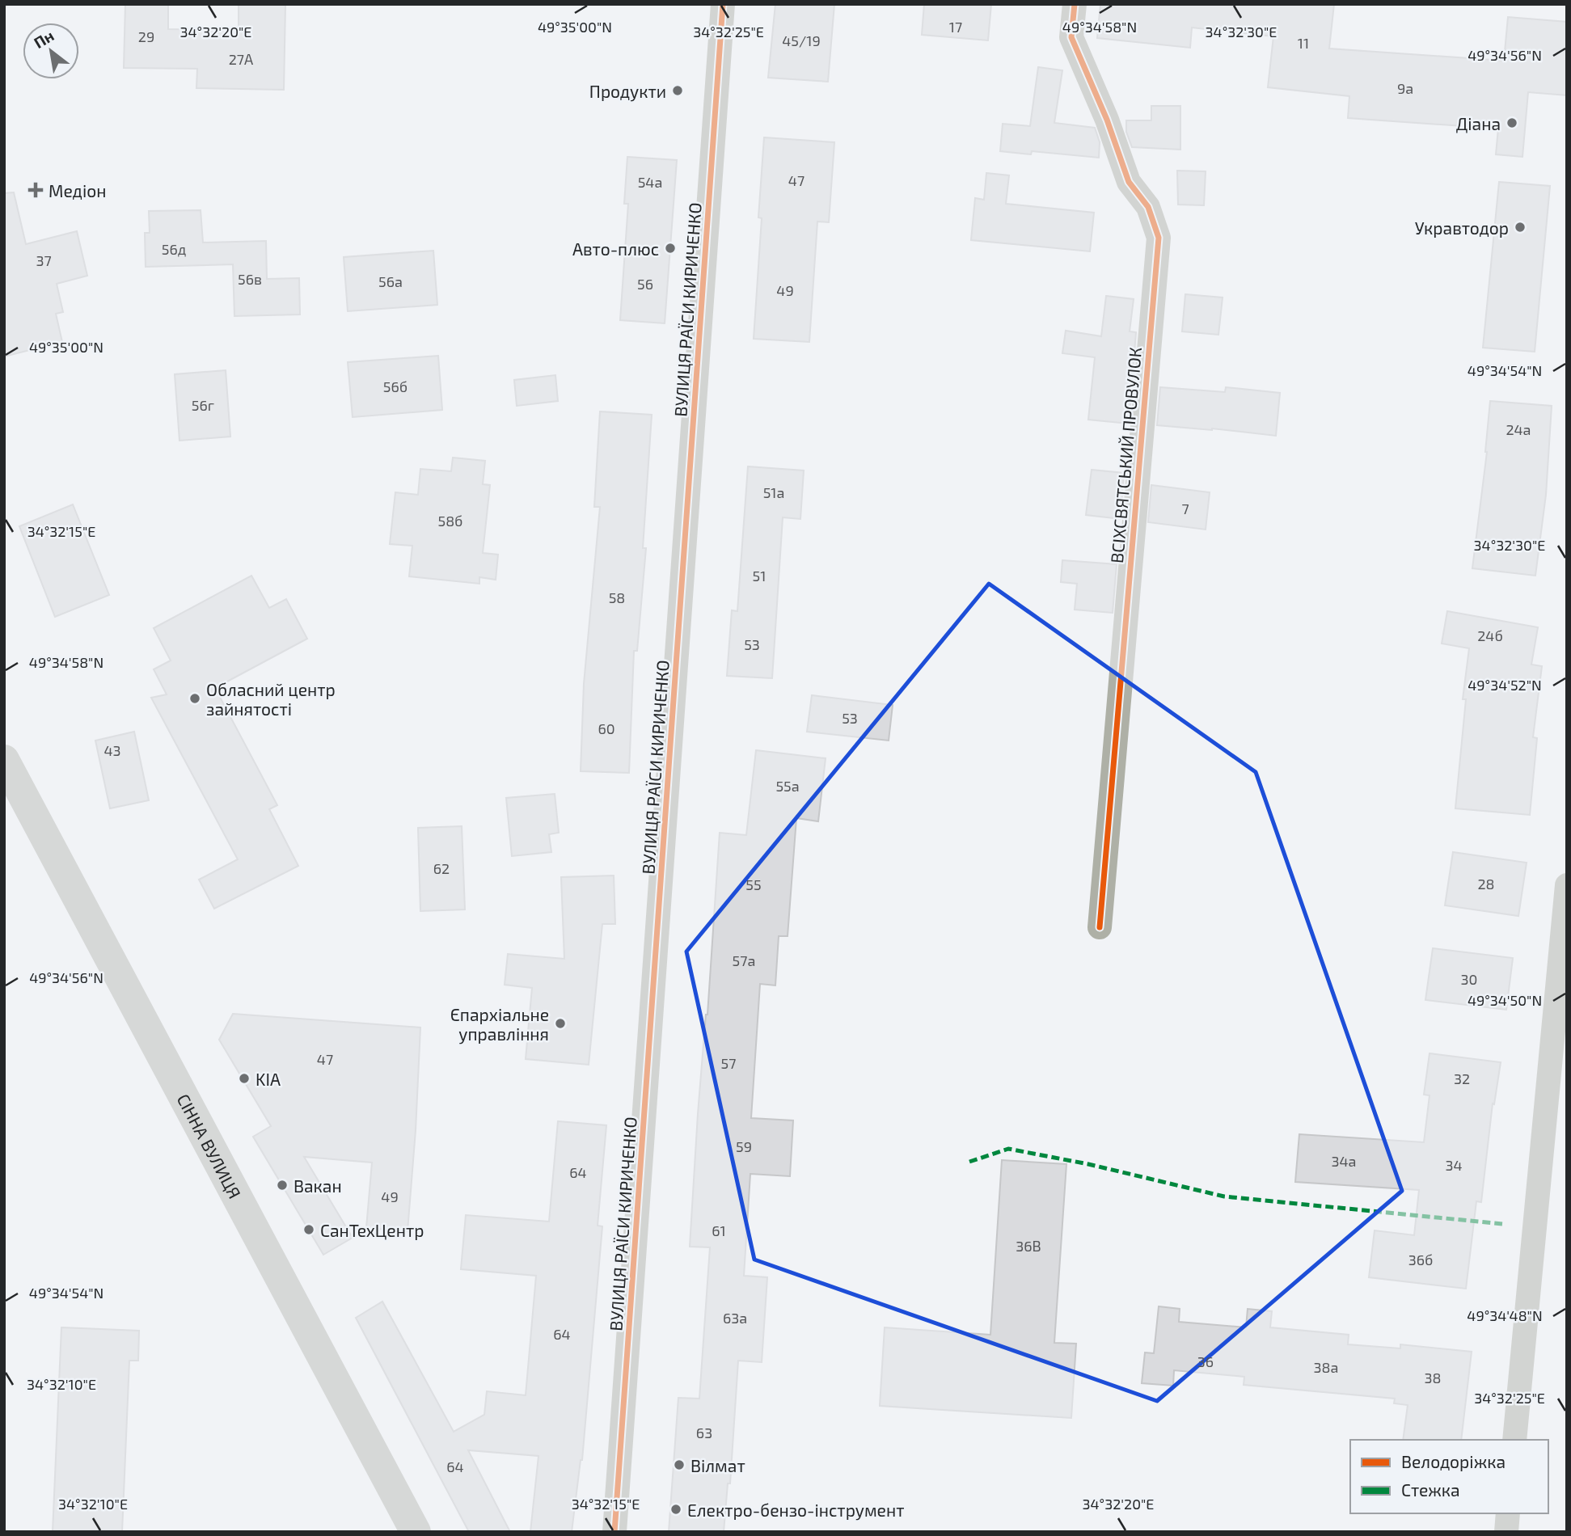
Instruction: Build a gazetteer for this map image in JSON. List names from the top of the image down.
{
  "streets": {
    "main road": ["СІННА ВУЛИЦЯ"],
    "street": ["ВУЛИЦЯ РАЇСИ КИРИЧЕНКО", "ВСІХСВЯТСЬКИЙ ПРОВУЛОК"]
  },
  "places": {
    "other": [
      "Продукти",
      "Діана",
      "Укравтодор",
      "Авто-плюс",
      "Обласний центр зайнятості",
      "Єпархіальне управління",
      "KIA",
      "Вакан",
      "СанТехЦентр",
      "Вілмат",
      "Електро-бензо-інструмент"
    ],
    "health": ["Медіон"]
  },
  "house_numbers": [
    "17",
    "29",
    "45/19",
    "11",
    "27А",
    "9а",
    "47",
    "54а",
    "56д",
    "37",
    "56в",
    "56а",
    "56",
    "49",
    "56б",
    "56г",
    "24а",
    "51а",
    "7",
    "58б",
    "51",
    "58",
    "24б",
    "53",
    "53",
    "60",
    "43",
    "55а",
    "62",
    "28",
    "55",
    "57а",
    "30",
    "47",
    "57",
    "32",
    "59",
    "34а",
    "34",
    "64",
    "49",
    "61",
    "36В",
    "36б",
    "63а",
    "64",
    "36",
    "38а",
    "38",
    "63",
    "64"
  ],
  "legend": ["Велодоріжка", "Стежка"],
  "north": "top left",
  "coordinates": [
    "49°35'00\"N",
    "49°34'58\"N",
    "34°32'30\"E",
    "34°32'20\"E",
    "34°32'25\"E",
    "49°34'56\"N",
    "49°34'54\"N",
    "34°32'15\"E",
    "49°34'52\"N",
    "49°34'50\"N",
    "49°34'48\"N",
    "34°32'10\"E"
  ]
}
